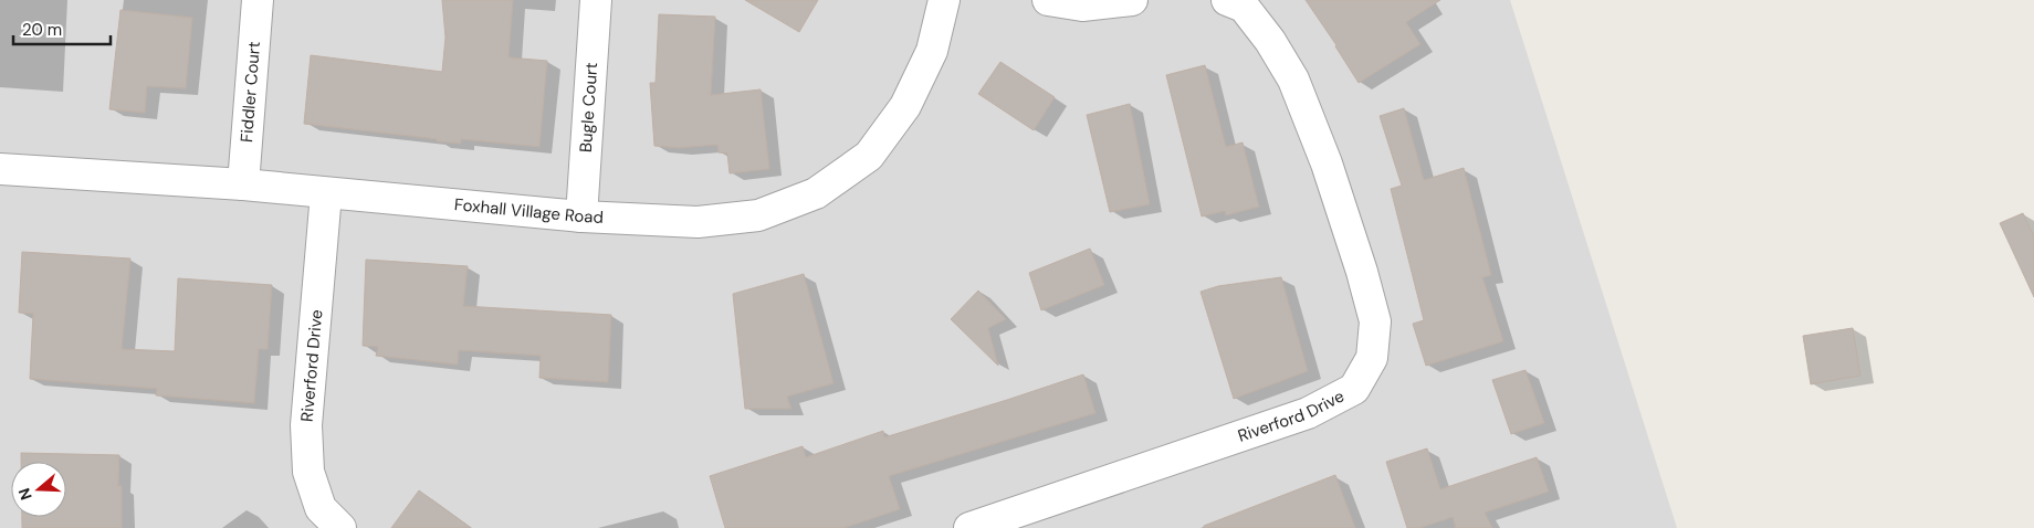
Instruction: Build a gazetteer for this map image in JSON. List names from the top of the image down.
{
  "streets": {
    "street": [
      "Fiddler Court",
      "Bugle Court",
      "Foxhall Village Road",
      "Riverford Drive"
    ]
  },
  "crossings": [
    ["Fiddler Court", "Foxhall Village Road"],
    ["Bugle Court", "Foxhall Village Road"],
    ["Foxhall Village Road", "Riverford Drive"]
  ],
  "scale_bar": "20 m",
  "north": "left"
}
